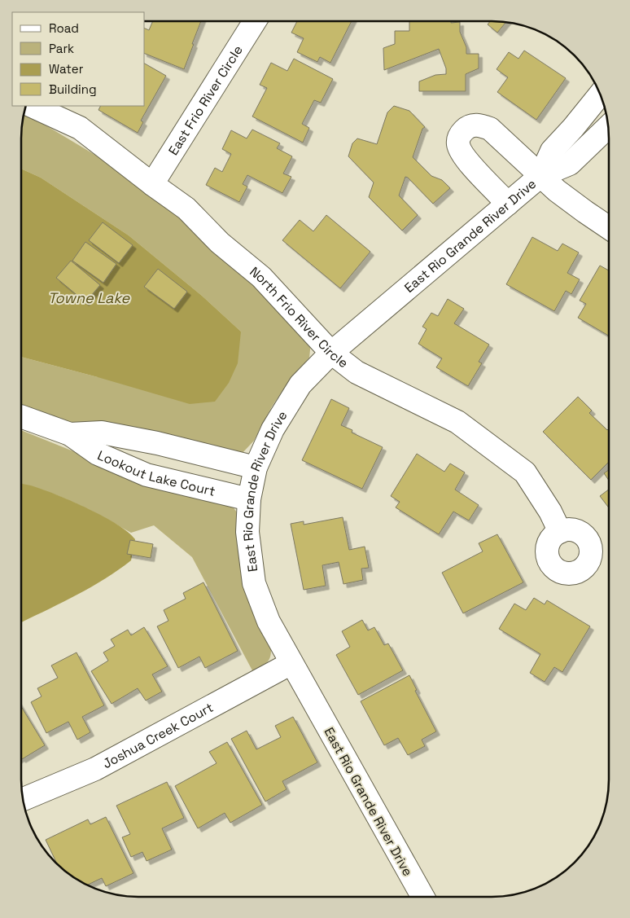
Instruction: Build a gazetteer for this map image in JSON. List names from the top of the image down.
{
  "streets": {
    "street": [
      "East Frio River Circle",
      "East Rio Grande River Drive",
      "North Frio River Circle",
      "Lookout Lake Court",
      "Joshua Creek Court"
    ]
  },
  "crossings": [
    ["East Frio River Circle", "North Frio River Circle"],
    ["East Rio Grande River Drive", "North Frio River Circle"],
    ["East Rio Grande River Drive", "Lookout Lake Court"],
    ["East Rio Grande River Drive", "Joshua Creek Court"]
  ],
  "water": ["Towne Lake"],
  "legend": [
    "Road",
    "Park",
    "Water",
    "Building"
  ]
}
